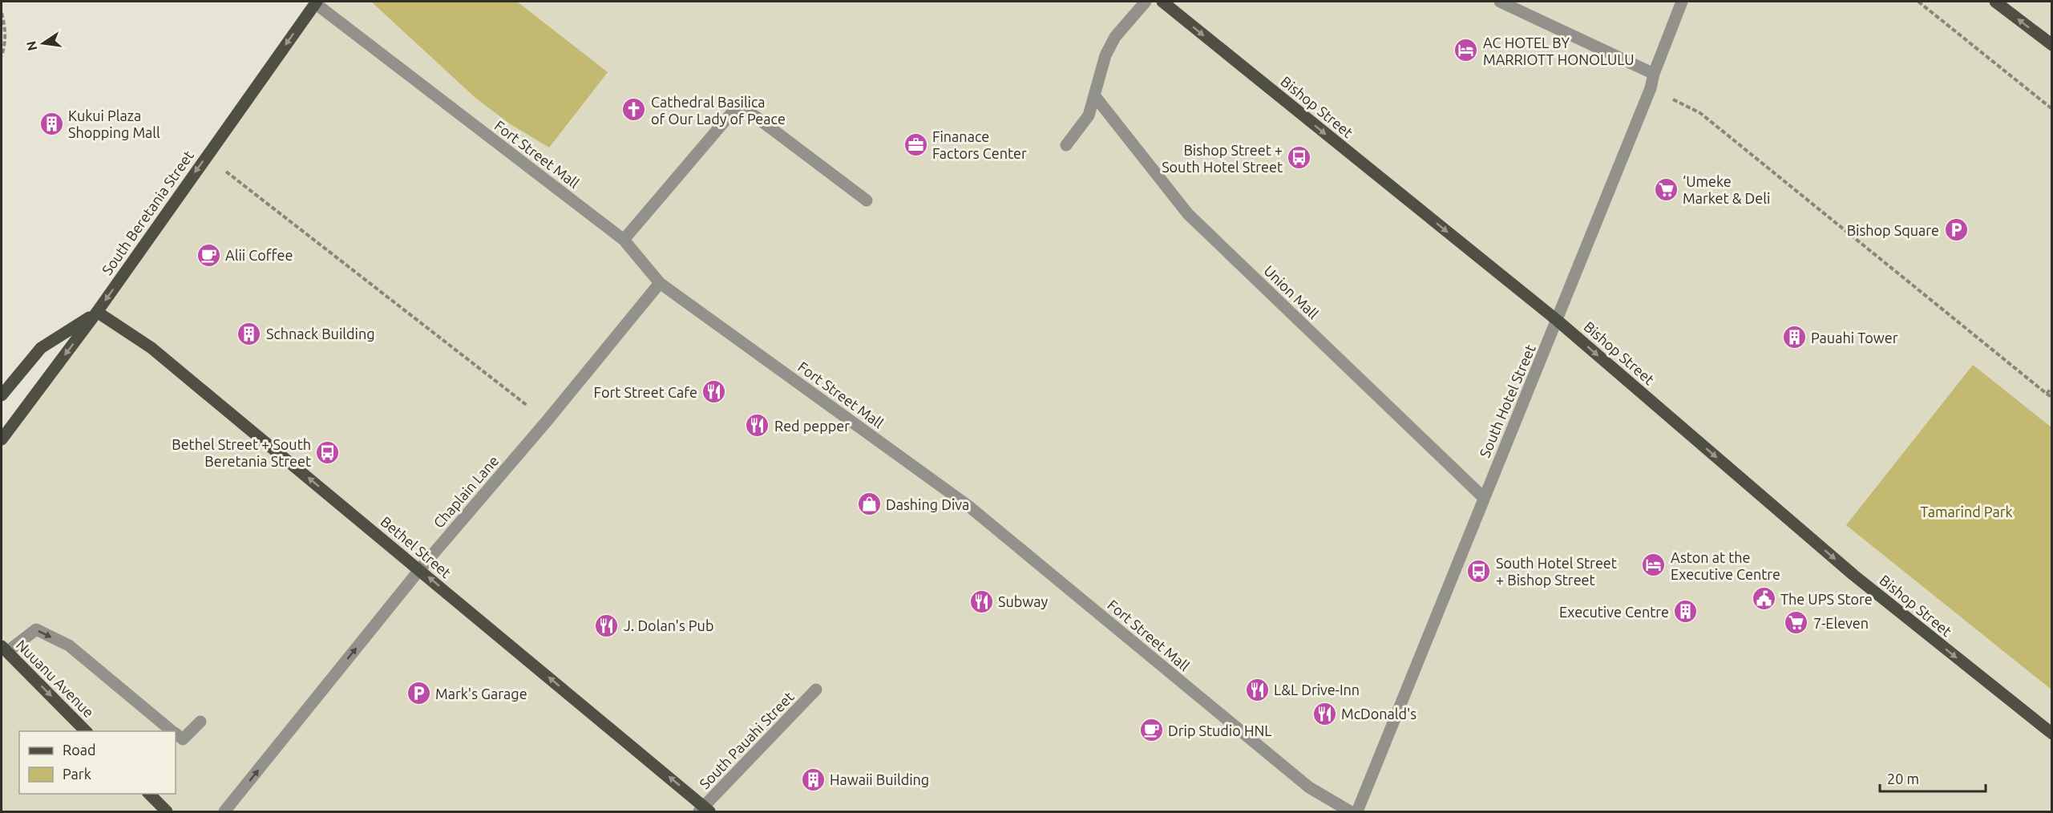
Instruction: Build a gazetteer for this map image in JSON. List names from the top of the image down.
{
  "streets": {
    "main road": [
      "Bishop Street",
      "South Beretania Street",
      "Bethel Street",
      "Nuuanu Avenue"
    ],
    "street": [
      "Fort Street Mall",
      "Union Mall",
      "South Hotel Street",
      "Chaplain Lane",
      "South Pauahi Street"
    ]
  },
  "crossings": [
    ["Bishop Street", "South Hotel Street"],
    ["Fort Street Mall", "South Beretania Street"],
    ["Fort Street Mall", "Chaplain Lane"],
    ["South Beretania Street", "Bethel Street"],
    ["Union Mall", "South Hotel Street"],
    ["Chaplain Lane", "Bethel Street"],
    ["Bethel Street", "South Pauahi Street"]
  ],
  "one_way": [
    "Bishop Street",
    "South Beretania Street",
    "Chaplain Lane",
    "Bethel Street",
    "Nuuanu Avenue"
  ],
  "parks": ["Tamarind Park"],
  "places": {
    "hotel": ["AC HOTEL BY MARRIOTT HONOLULU", "Aston at the Executive Centre"],
    "church": ["Cathedral Basilica of Our Lady of Peace"],
    "building": [
      "Kukui Plaza Shopping Mall",
      "Schnack Building",
      "Pauahi Tower",
      "Executive Centre",
      "Hawaii Building"
    ],
    "office": ["Finanace Factors Center"],
    "bus stop": ["Bishop Street + South Hotel Street", "Bethel Street + South Beretania Street", "South Hotel Street + Bishop Street"],
    "supermarket": ["‘Umeke Market & Deli", "7-Eleven"],
    "parking": ["Bishop Square", "Mark's Garage"],
    "cafe": ["Alii Coffee", "Drip Studio HNL"],
    "restaurant": [
      "Fort Street Cafe",
      "Red pepper",
      "Subway",
      "J. Dolan's Pub",
      "L&L Drive-Inn",
      "McDonald's"
    ],
    "shop": ["Dashing Diva"],
    "public building": ["The UPS Store"]
  },
  "legend": ["Road", "Park"],
  "scale_bar": "20 m",
  "north": "left"
}
